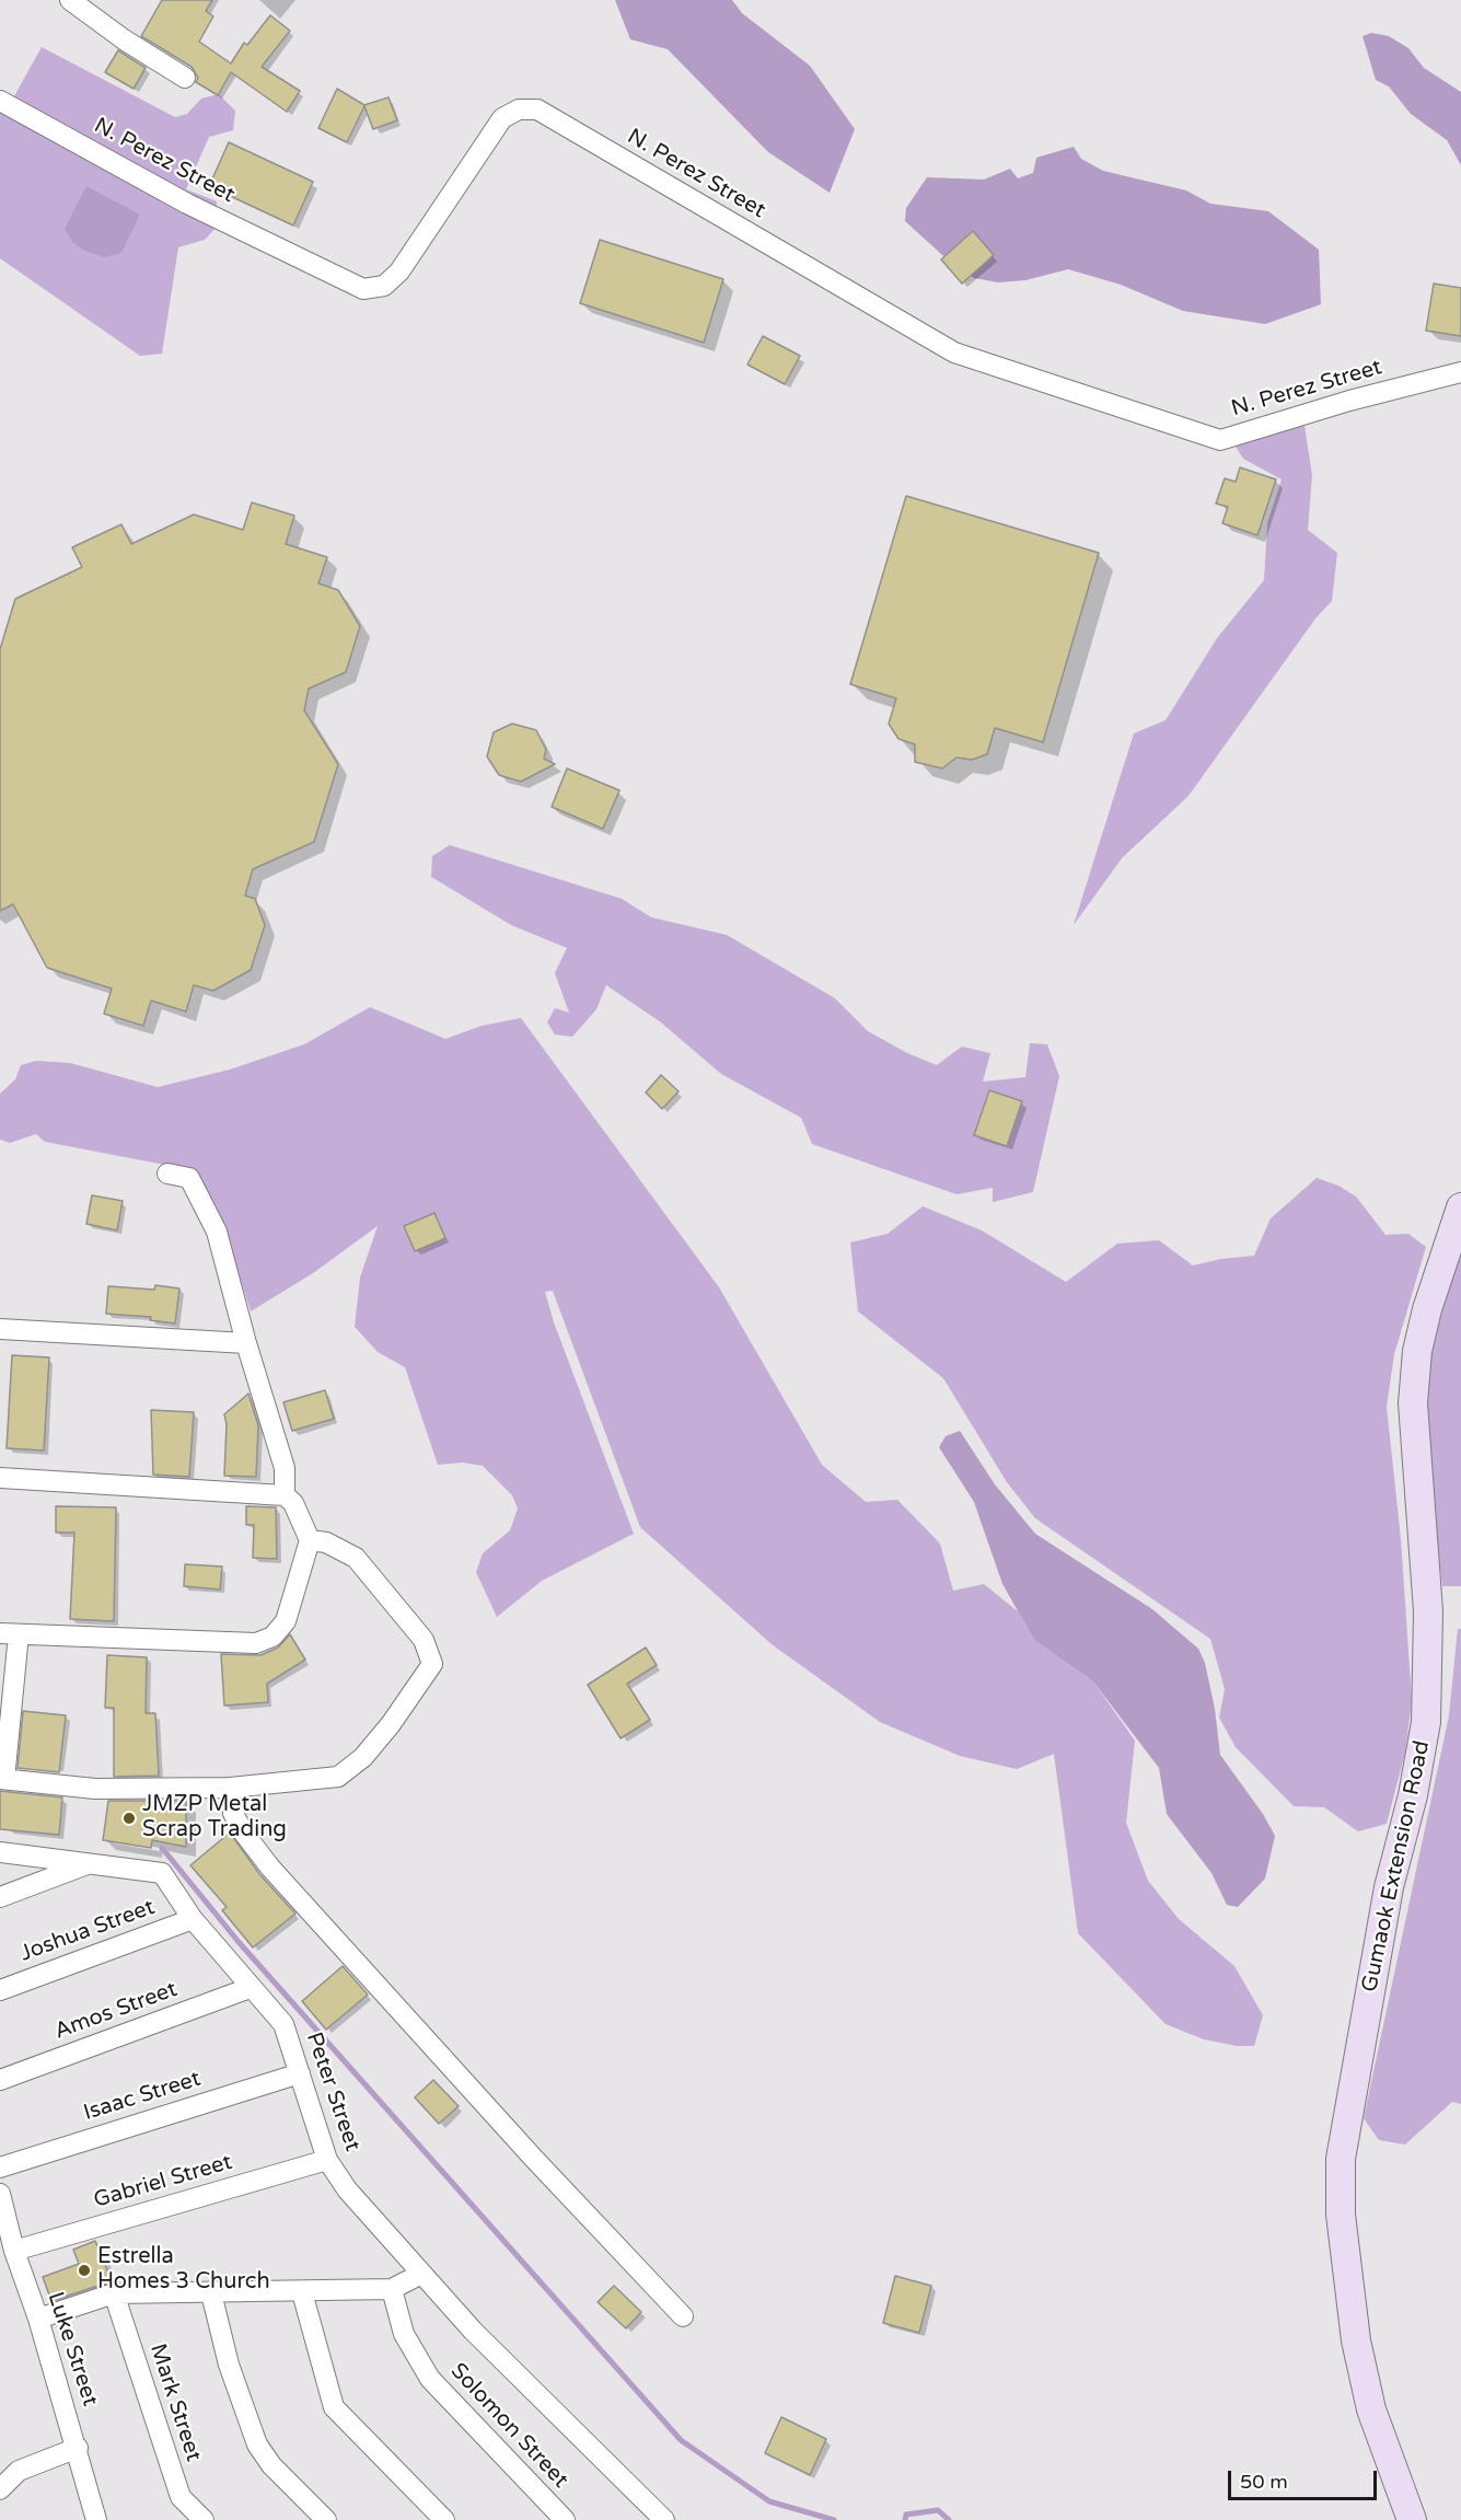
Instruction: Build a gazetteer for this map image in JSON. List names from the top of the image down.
{
  "streets": {
    "street": [
      "N. Perez Street",
      "Gumaok Extension Road",
      "Joshua Street",
      "Amos Street",
      "Peter Street",
      "Isaac Street",
      "Gabriel Street",
      "Luke Street",
      "Mark Street",
      "Solomon Street"
    ]
  },
  "crossings": [
    ["Joshua Street", "Peter Street"],
    ["Amos Street", "Peter Street"],
    ["Peter Street", "Isaac Street"],
    ["Peter Street", "Gabriel Street"],
    ["Gabriel Street", "Luke Street"]
  ],
  "places": ["JMZP Metal Scrap Trading", "Estrella Homes 3 Church"],
  "scale_bar": "50 m"
}
